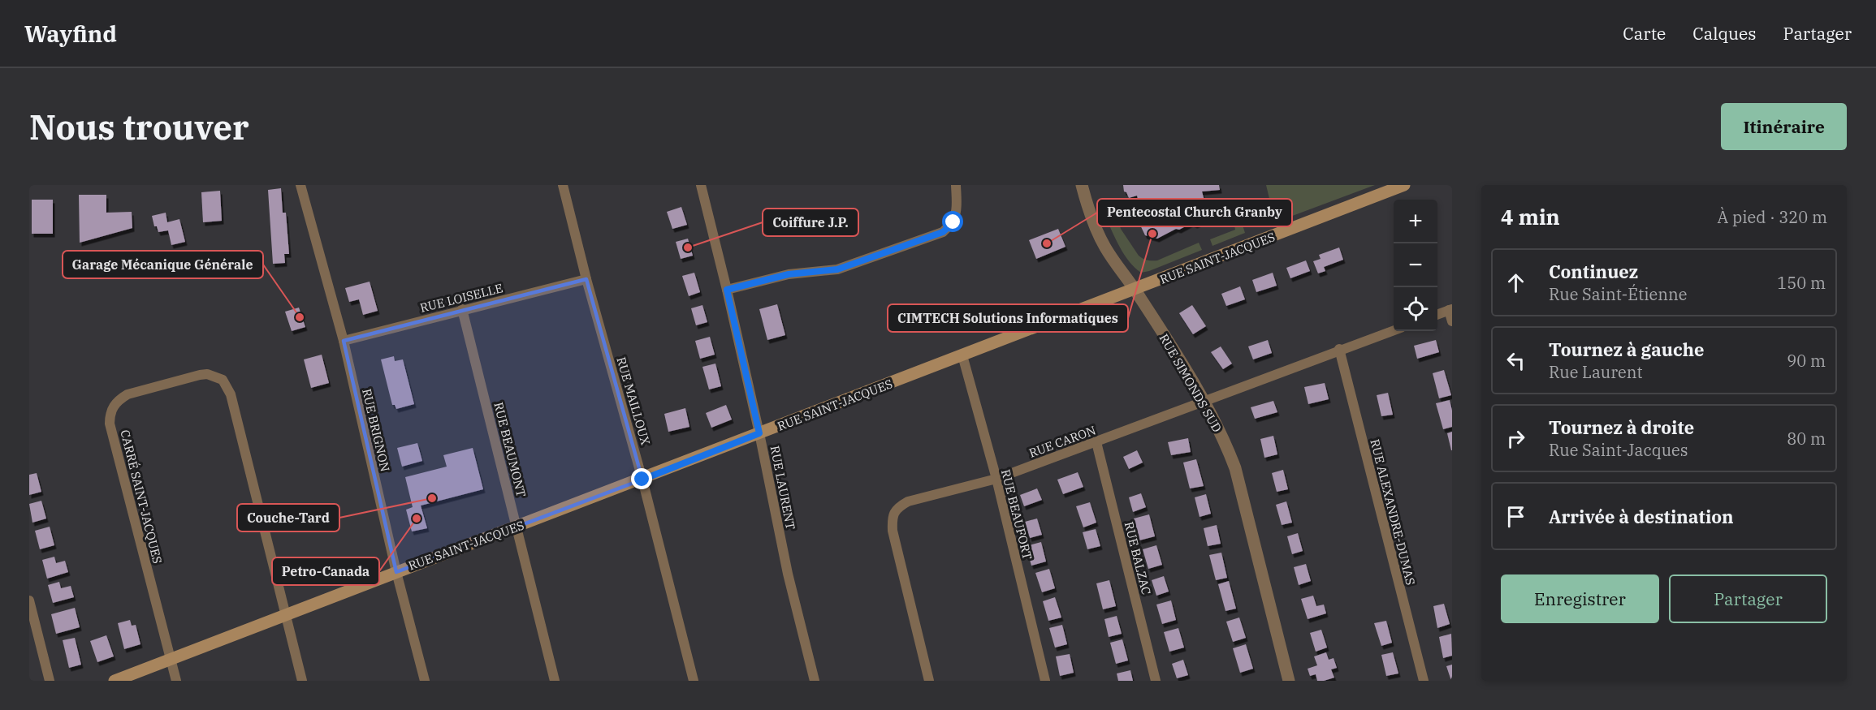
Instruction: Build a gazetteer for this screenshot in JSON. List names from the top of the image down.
{
  "streets": {
    "main road": ["RUE SAINT-JACQUES"],
    "street": [
      "RUE LOISELLE",
      "RUE SIMONDS SUD",
      "RUE MAILLOUX",
      "RUE BRIGNON",
      "RUE CARON",
      "RUE BEAUMONT",
      "RUE LAURENT",
      "CARRÉ SAINT-JACQUES",
      "RUE ALEXANDRE-DUMAS",
      "RUE BEAUFORT",
      "RUE BALZAC"
    ]
  },
  "crossings": [
    ["RUE SAINT-JACQUES", "RUE SIMONDS SUD"],
    ["RUE SAINT-JACQUES", "RUE MAILLOUX"],
    ["RUE SAINT-JACQUES", "RUE BRIGNON"],
    ["RUE SAINT-JACQUES", "RUE BEAUMONT"],
    ["RUE SAINT-JACQUES", "RUE LAURENT"],
    ["RUE SAINT-JACQUES", "CARRÉ SAINT-JACQUES"],
    ["RUE SAINT-JACQUES", "RUE BEAUFORT"],
    ["RUE LOISELLE", "RUE MAILLOUX"],
    ["RUE LOISELLE", "RUE BRIGNON"],
    ["RUE LOISELLE", "RUE BEAUMONT"],
    ["RUE SIMONDS SUD", "RUE CARON"],
    ["RUE CARON", "RUE ALEXANDRE-DUMAS"],
    ["RUE CARON", "RUE BEAUFORT"],
    ["RUE CARON", "RUE BALZAC"]
  ],
  "places": [
    "CIMTECH Solutions Informatiques",
    "Pentecostal Church Granby",
    "Coiffure J.P.",
    "Garage Mécanique Générale",
    "Couche-Tard",
    "Petro-Canada"
  ],
  "page": {
    "header": "Wayfind",
    "nav": ["Carte", "Calques", "Partager"],
    "buttons": [
      "Itinéraire",
      ["Enregistrer", "Partager"]
    ],
    "title": "Nous trouver",
    "heading": ["4 min", "À pied · 320 m"],
    "map_buttons": ["+", "−"],
    "list": [
      ["Continuez", "Rue Saint-Étienne", "150 m"],
      ["Tournez à gauche", "Rue Laurent", "90 m"],
      ["Tournez à droite", "Rue Saint-Jacques", "80 m"],
      "Arrivée à destination"
    ]
  }
}
